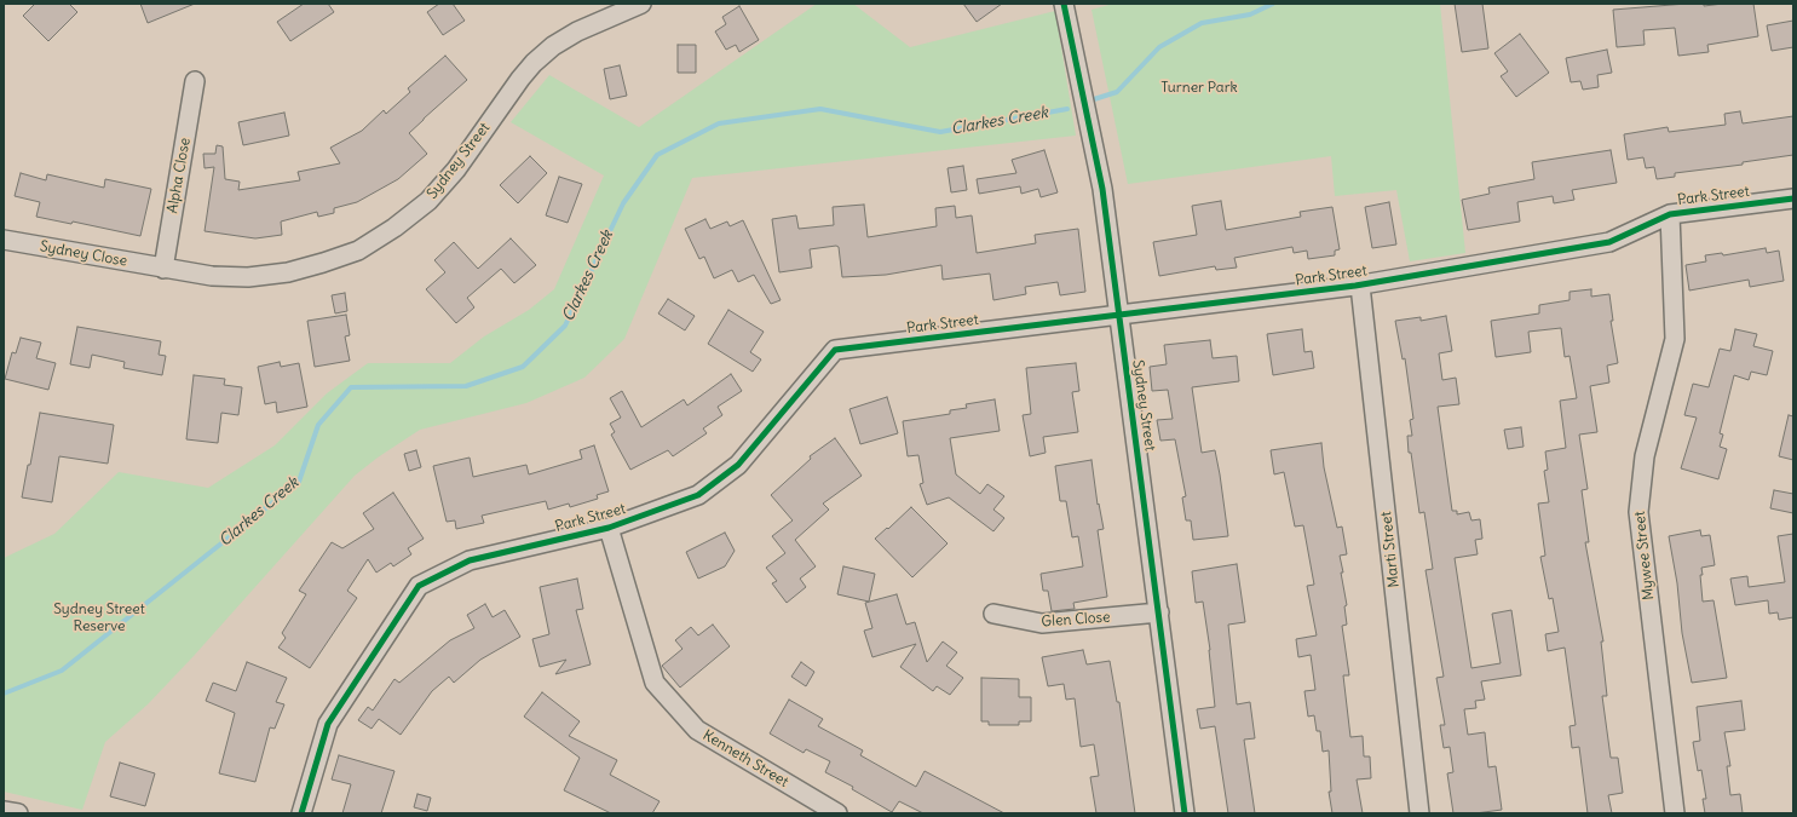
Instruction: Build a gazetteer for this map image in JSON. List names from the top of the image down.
{
  "streets": {
    "street": [
      "Sydney Street",
      "Alpha Close",
      "Park Street",
      "Sydney Close",
      "Marti Street",
      "Mywee Street",
      "Glen Close",
      "Kenneth Street"
    ]
  },
  "crossings": [
    ["Sydney Street", "Alpha Close"],
    ["Sydney Street", "Park Street"],
    ["Sydney Street", "Sydney Close"],
    ["Sydney Street", "Glen Close"],
    ["Alpha Close", "Sydney Close"],
    ["Park Street", "Marti Street"],
    ["Park Street", "Mywee Street"],
    ["Park Street", "Kenneth Street"]
  ],
  "water": ["Clarkes Creek"],
  "parks": ["Turner Park", "Sydney Street Reserve"]
}
